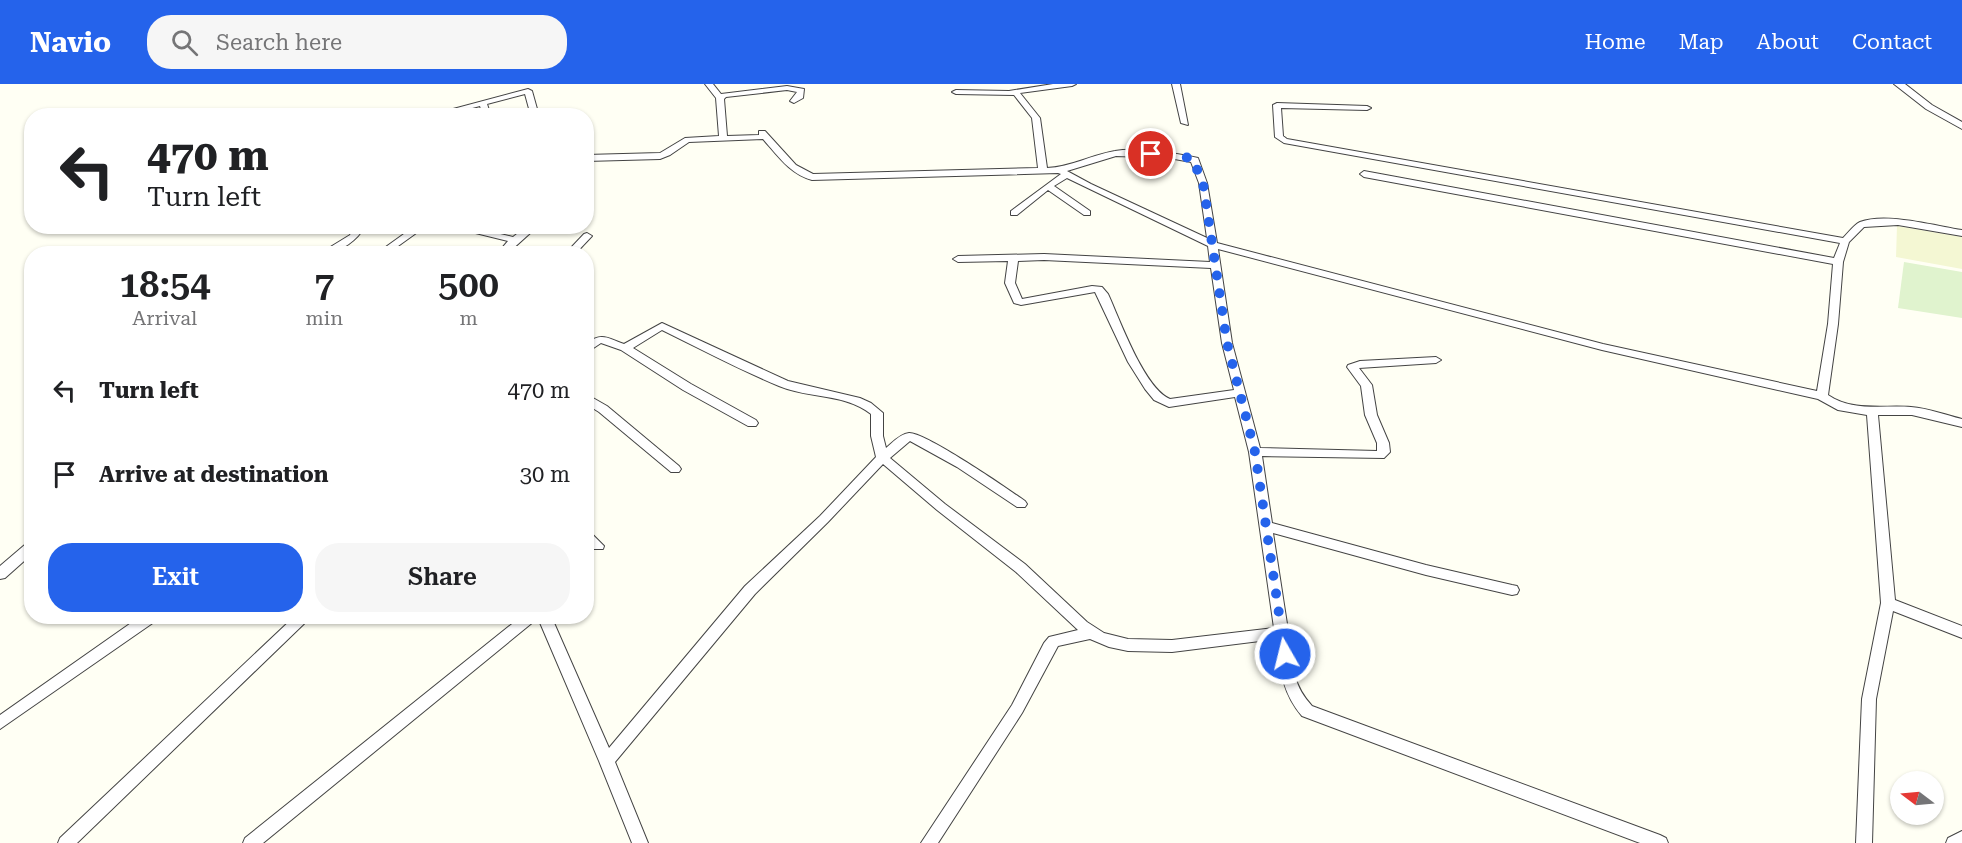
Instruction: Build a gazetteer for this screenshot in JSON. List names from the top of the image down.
{
  "north": "left",
  "page": {
    "header": "Navio",
    "search": "Search here",
    "nav": [
      "Home",
      "Map",
      "About",
      "Contact"
    ],
    "turn": ["470 m", "Turn left"],
    "eta": [
      "18:54",
      "Arrival",
      "7",
      "min",
      "500",
      "m"
    ],
    "list": [
      {
        "name": "Turn left",
        "value": "470 m"
      },
      {
        "name": "Arrive at destination",
        "value": "30 m"
      }
    ],
    "buttons": ["Exit", "Share"]
  }
}
